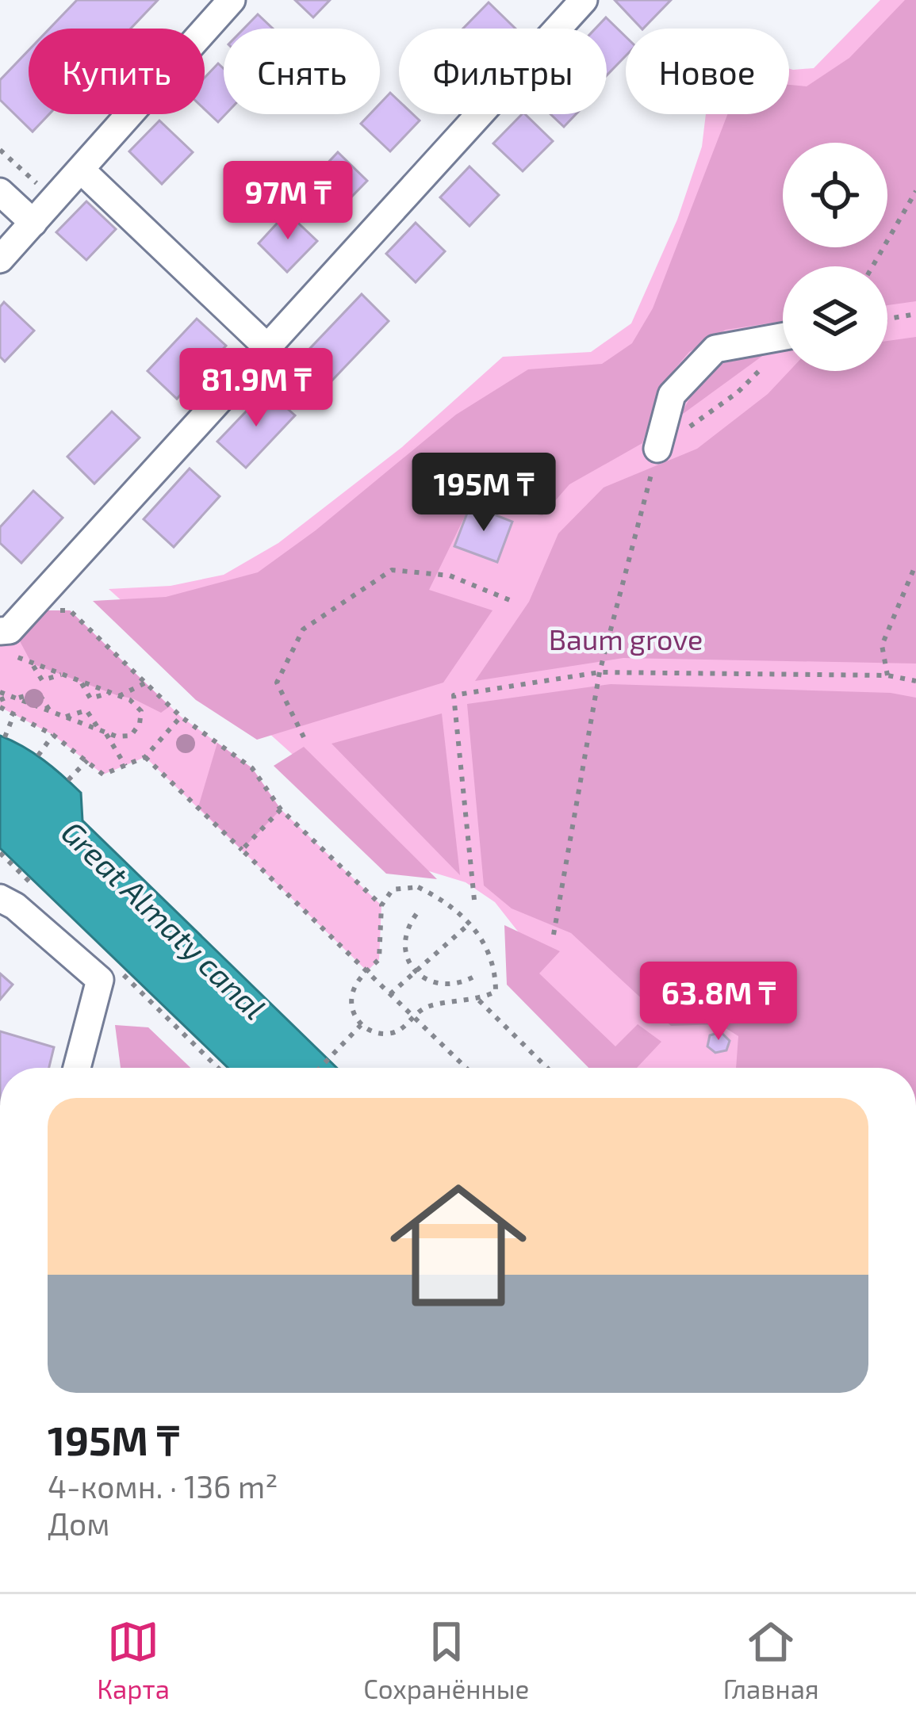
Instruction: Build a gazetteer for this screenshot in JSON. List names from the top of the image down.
{
  "water": ["Great Almaty canal"],
  "parks": ["Baum grove"],
  "page": {
    "chip": [
      "Купить",
      "Снять",
      "Фильтры",
      "Новое"
    ],
    "price": [
      "97M ₸",
      "81.9M ₸",
      "195M ₸",
      "63.8M ₸"
    ],
    "list": [
      {
        "name": "195M ₸",
        "note": "4-комн. · 136 m² · Дом"
      }
    ],
    "tabs": ["Карта", "Сохранённые", "Главная"]
  }
}
